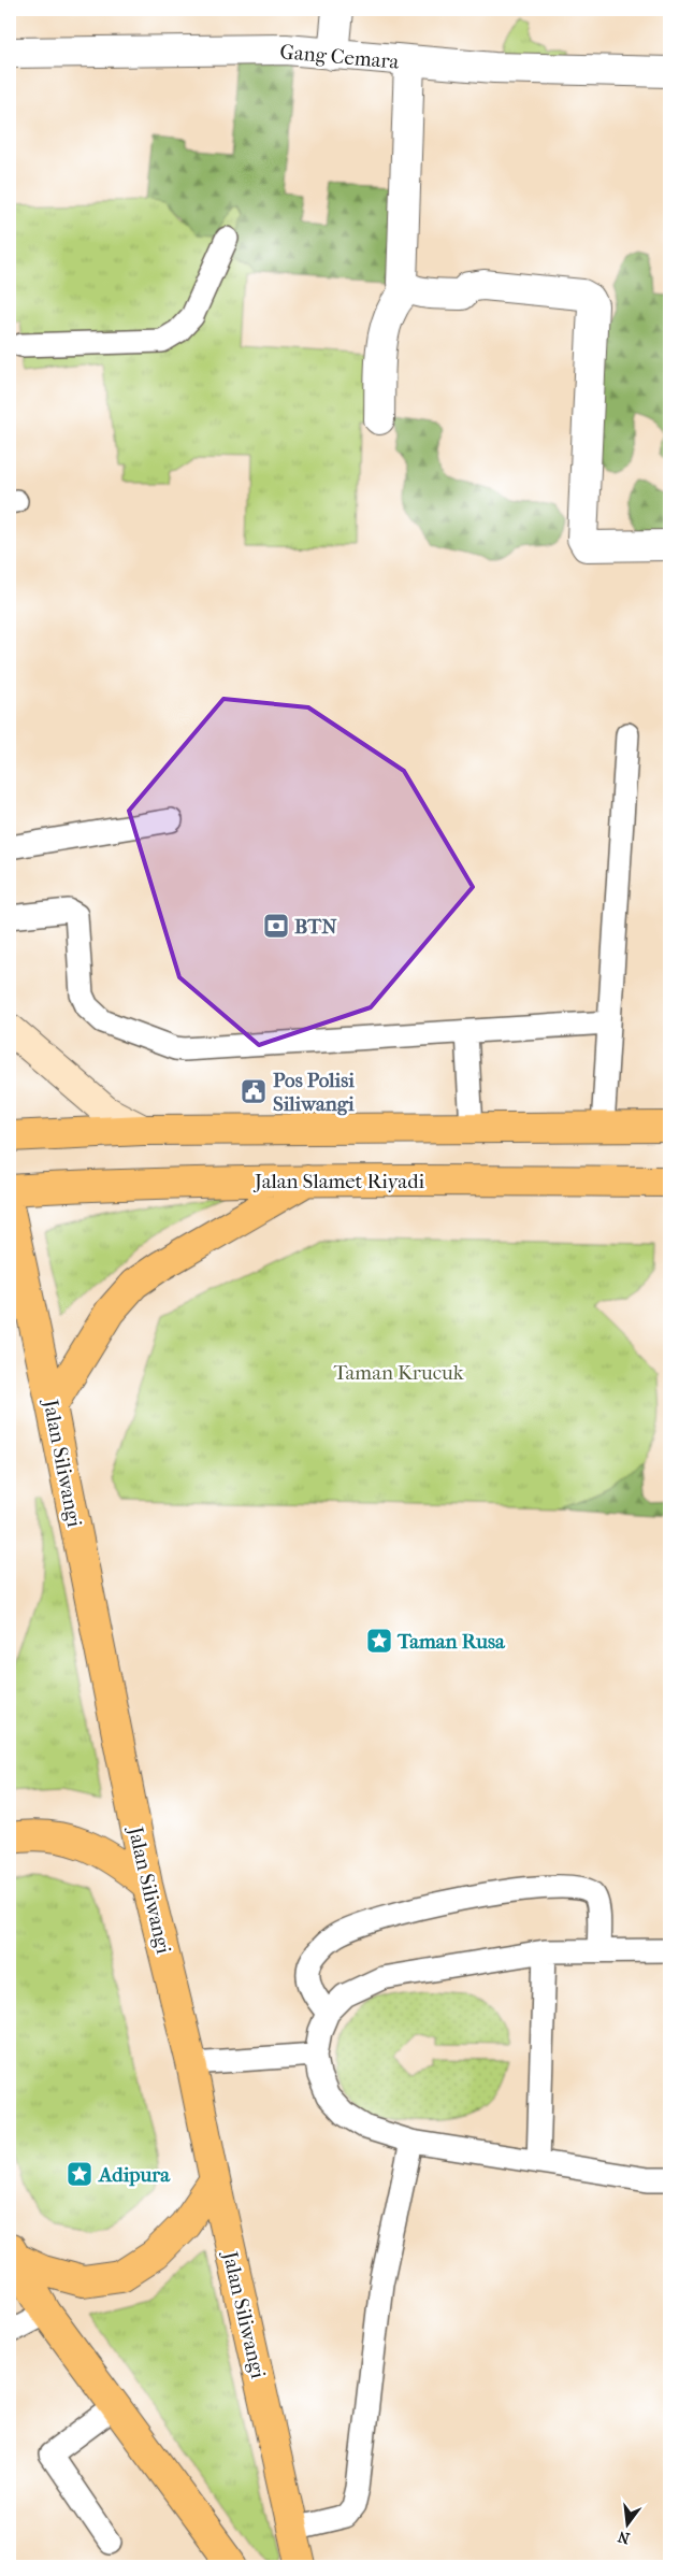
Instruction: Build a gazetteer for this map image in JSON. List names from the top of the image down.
{
  "streets": {
    "highway": ["Jalan Slamet Riyadi", "Jalan Siliwangi"],
    "street": ["Gang Cemara"]
  },
  "parks": ["Taman Krucuk"],
  "places": {
    "bank": ["BTN"],
    "public building": ["Pos Polisi Siliwangi"],
    "place": ["Taman Rusa", "Adipura"]
  },
  "north": "bottom"
}
